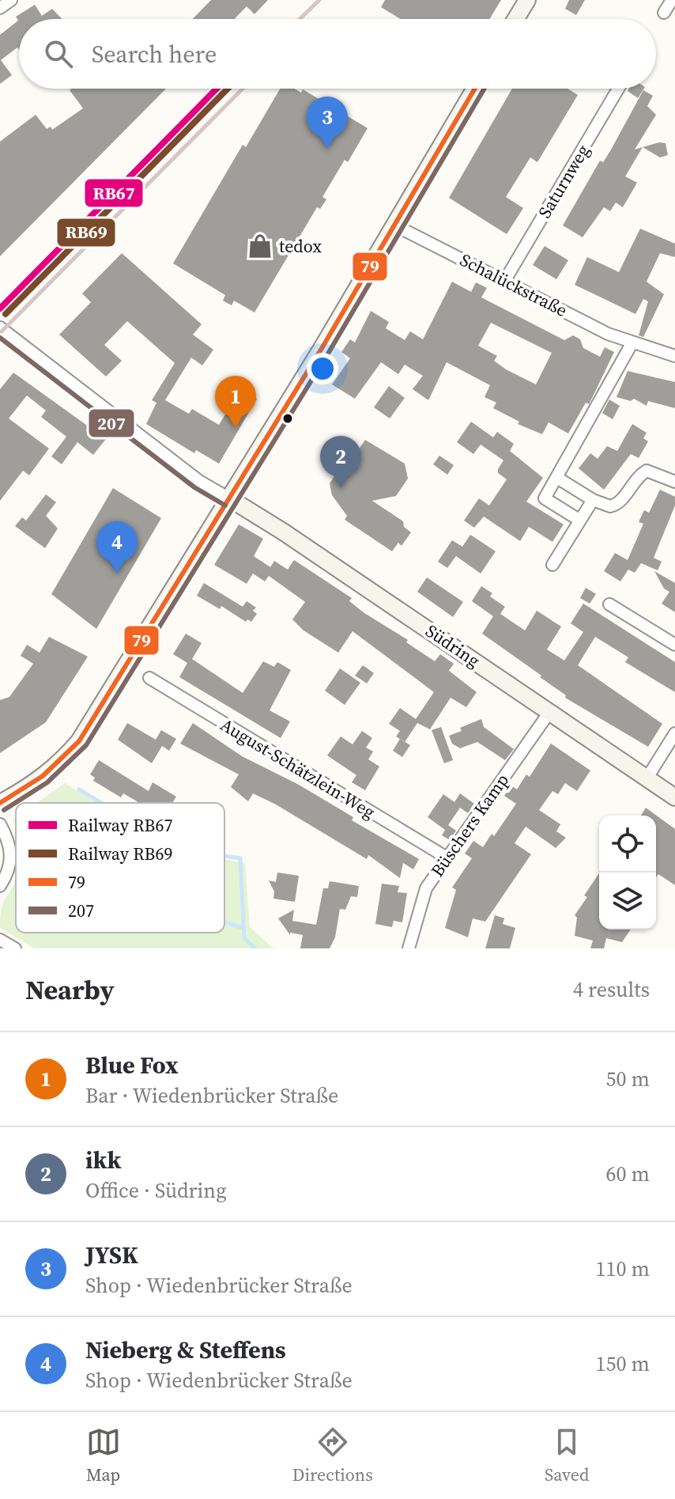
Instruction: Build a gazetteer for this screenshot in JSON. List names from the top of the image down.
{
  "streets": {
    "street": [
      "Saturnweg",
      "Schalückstraße",
      "Südring",
      "August-Schätzlein-Weg",
      "Büschers Kamp"
    ]
  },
  "crossings": [
    ["Saturnweg", "Schalückstraße"],
    ["Südring", "Büschers Kamp"],
    ["August-Schätzlein-Weg", "Büschers Kamp"]
  ],
  "places": {
    "shop": ["tedox"]
  },
  "lines": [
    "rail line RB67",
    "rail line RB69",
    "transit line 79",
    "transit line 207"
  ],
  "legend": [
    "Railway RB67",
    "Railway RB69",
    "79",
    "207"
  ],
  "page": {
    "search": "Search here",
    "pins": [
      "3",
      "1",
      "2",
      "4"
    ],
    "heading": ["Nearby", "4 results"],
    "list": [
      {
        "mark": "1",
        "name": "Blue Fox",
        "note": "Bar · Wiedenbrücker Straße",
        "value": "50 m"
      },
      {
        "mark": "2",
        "name": "ikk",
        "note": "Office · Südring",
        "value": "60 m"
      },
      {
        "mark": "3",
        "name": "JYSK",
        "note": "Shop · Wiedenbrücker Straße",
        "value": "110 m"
      },
      {
        "mark": "4",
        "name": "Nieberg & Steffens",
        "note": "Shop · Wiedenbrücker Straße",
        "value": "150 m"
      }
    ],
    "nav": ["Map", "Directions", "Saved"]
  }
}
